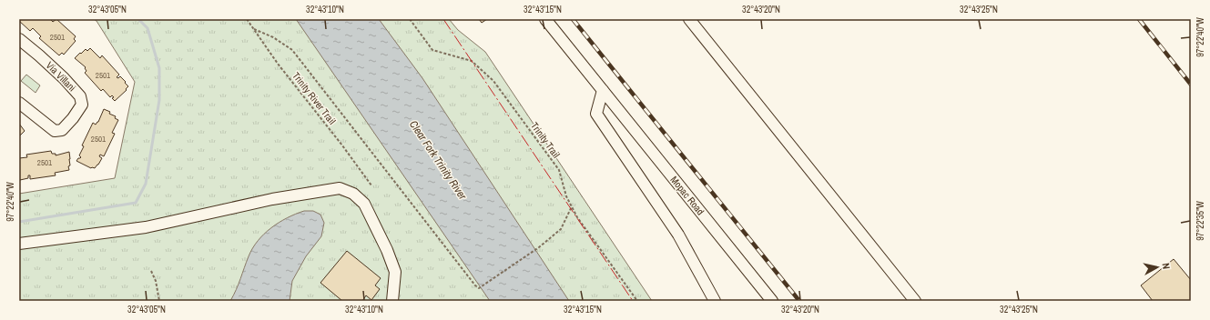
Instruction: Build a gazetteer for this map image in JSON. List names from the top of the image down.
{
  "streets": {
    "street": ["Via Villani", "Mopac Road"],
    "path": ["Trinity River Trail", "Trinity Trail"]
  },
  "water": ["Clear Fork Trinity River"],
  "house_numbers": [
    "2501",
    "2501",
    "2501",
    "2501"
  ],
  "north": "right",
  "coordinates": [
    "32°43'05\"N",
    "32°43'10\"N",
    "32°43'15\"N",
    "32°43'20\"N",
    "32°43'25\"N",
    "97°22'40\"W",
    "97°22'35\"W"
  ]
}
